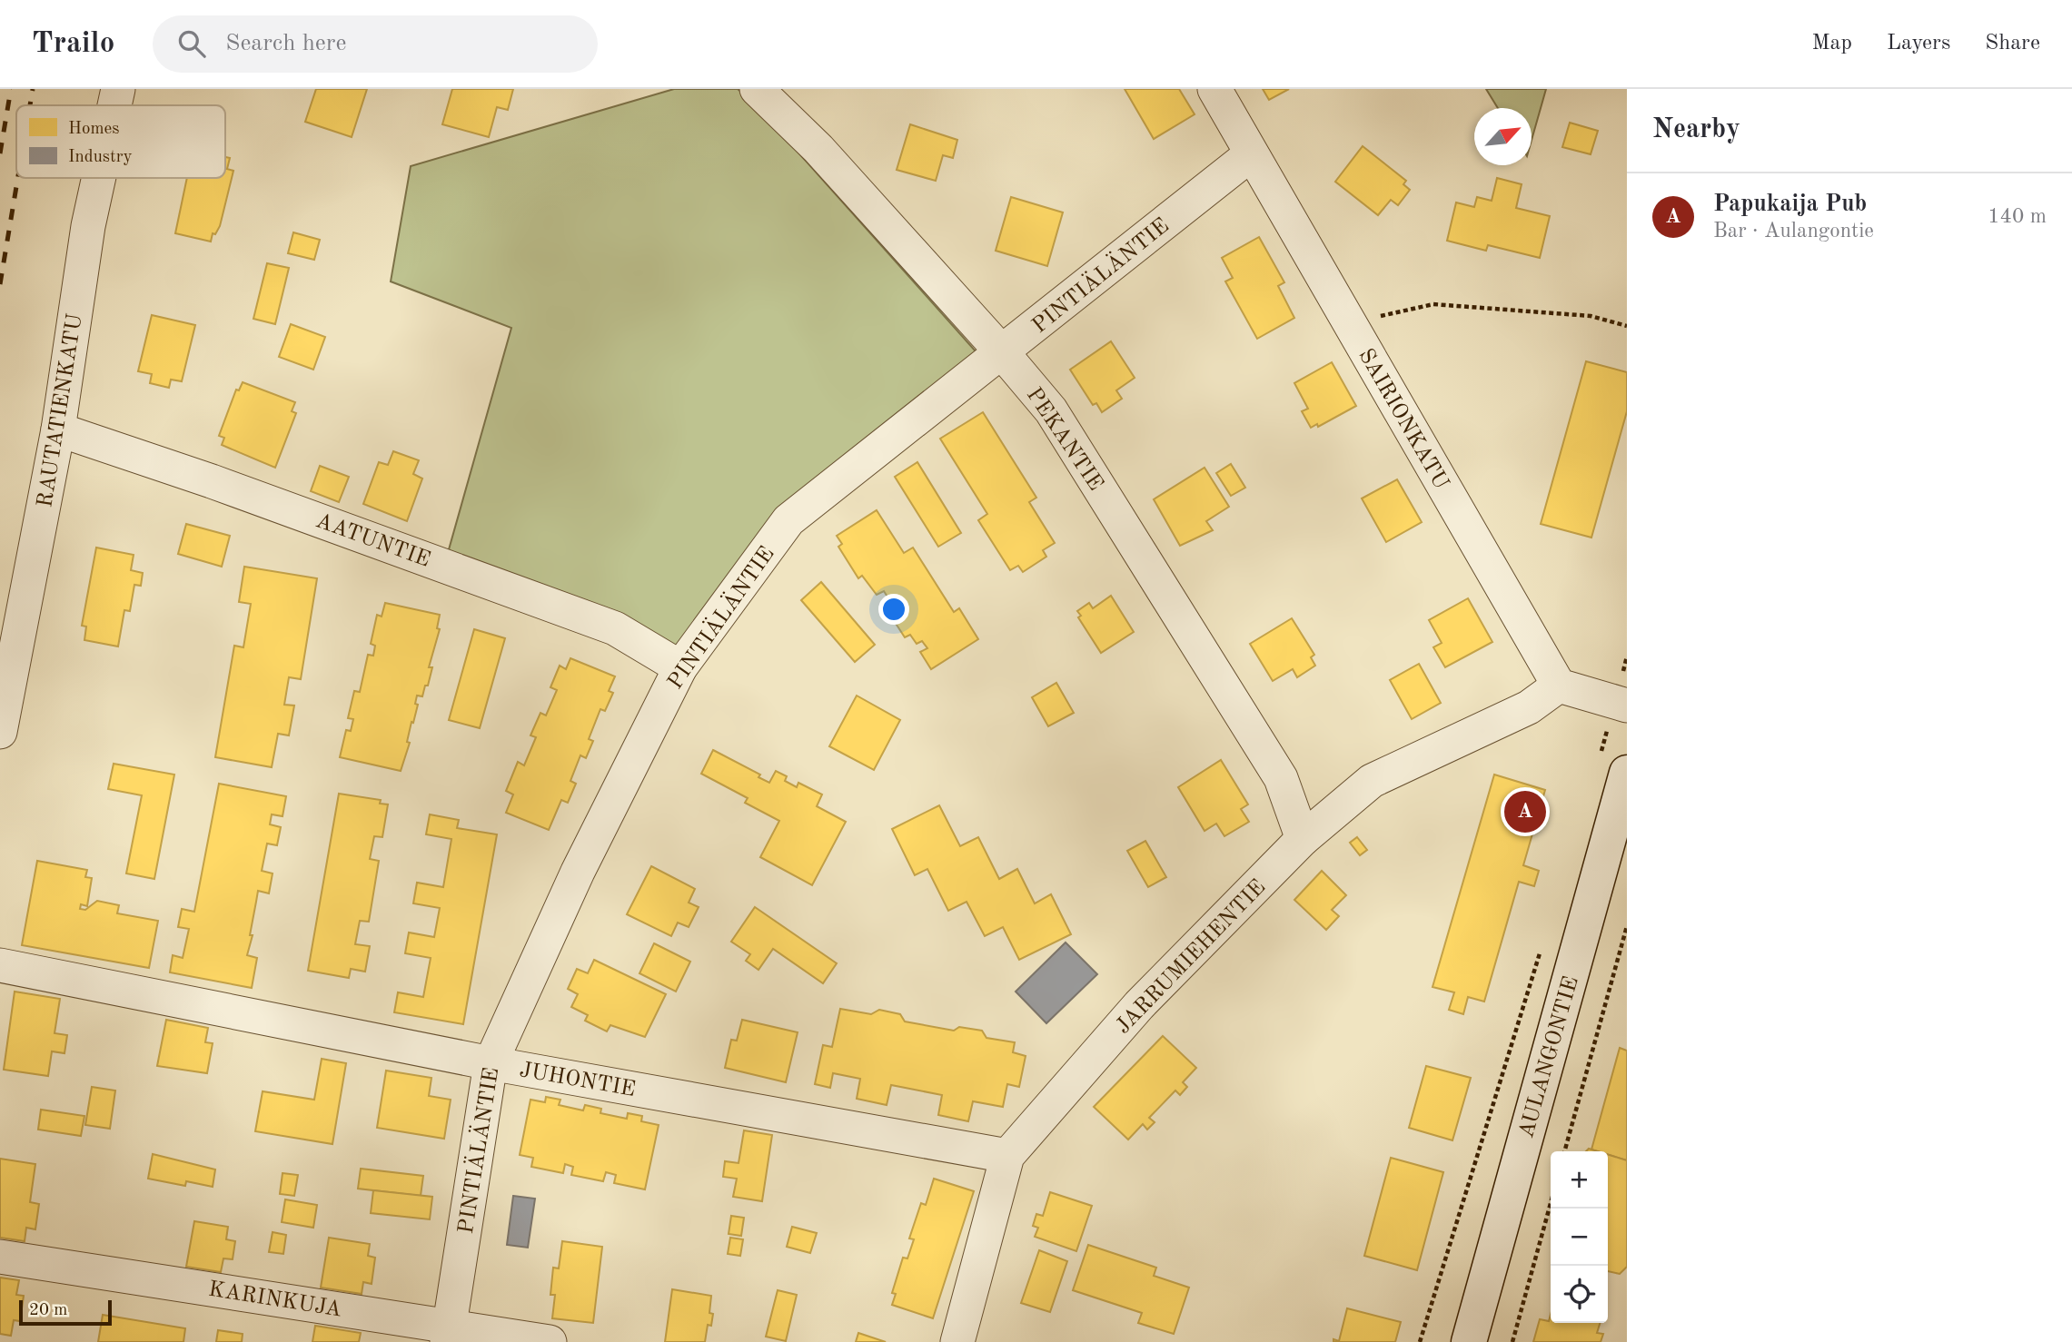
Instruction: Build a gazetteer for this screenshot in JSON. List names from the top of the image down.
{
  "streets": {
    "main road": ["AULANGONTIE"],
    "street": [
      "PINTIÄLÄNTIE",
      "RAUTATIENKATU",
      "SAIRIONKATU",
      "PEKANTIE",
      "AATUNTIE",
      "JARRUMIEHENTIE",
      "JUHONTIE",
      "KARINKUJA"
    ]
  },
  "crossings": [
    ["PINTIÄLÄNTIE", "SAIRIONKATU"],
    ["PINTIÄLÄNTIE", "PEKANTIE"],
    ["PINTIÄLÄNTIE", "AATUNTIE"],
    ["PINTIÄLÄNTIE", "JUHONTIE"],
    ["PINTIÄLÄNTIE", "KARINKUJA"],
    ["RAUTATIENKATU", "AATUNTIE"],
    ["SAIRIONKATU", "JARRUMIEHENTIE"],
    ["PEKANTIE", "JARRUMIEHENTIE"],
    ["JARRUMIEHENTIE", "JUHONTIE"]
  ],
  "legend": ["Homes", "Industry"],
  "scale_bar": "20 m",
  "north": "top right",
  "page": {
    "header": "Trailo",
    "search": "Search here",
    "nav": ["Map", "Layers", "Share"],
    "heading": "Nearby",
    "list": [
      {
        "mark": "A",
        "name": "Papukaija Pub",
        "note": "Bar · Aulangontie",
        "value": "140 m"
      }
    ],
    "pins": "A",
    "map_buttons": ["+", "−"],
    "scale": "20 m"
  }
}
